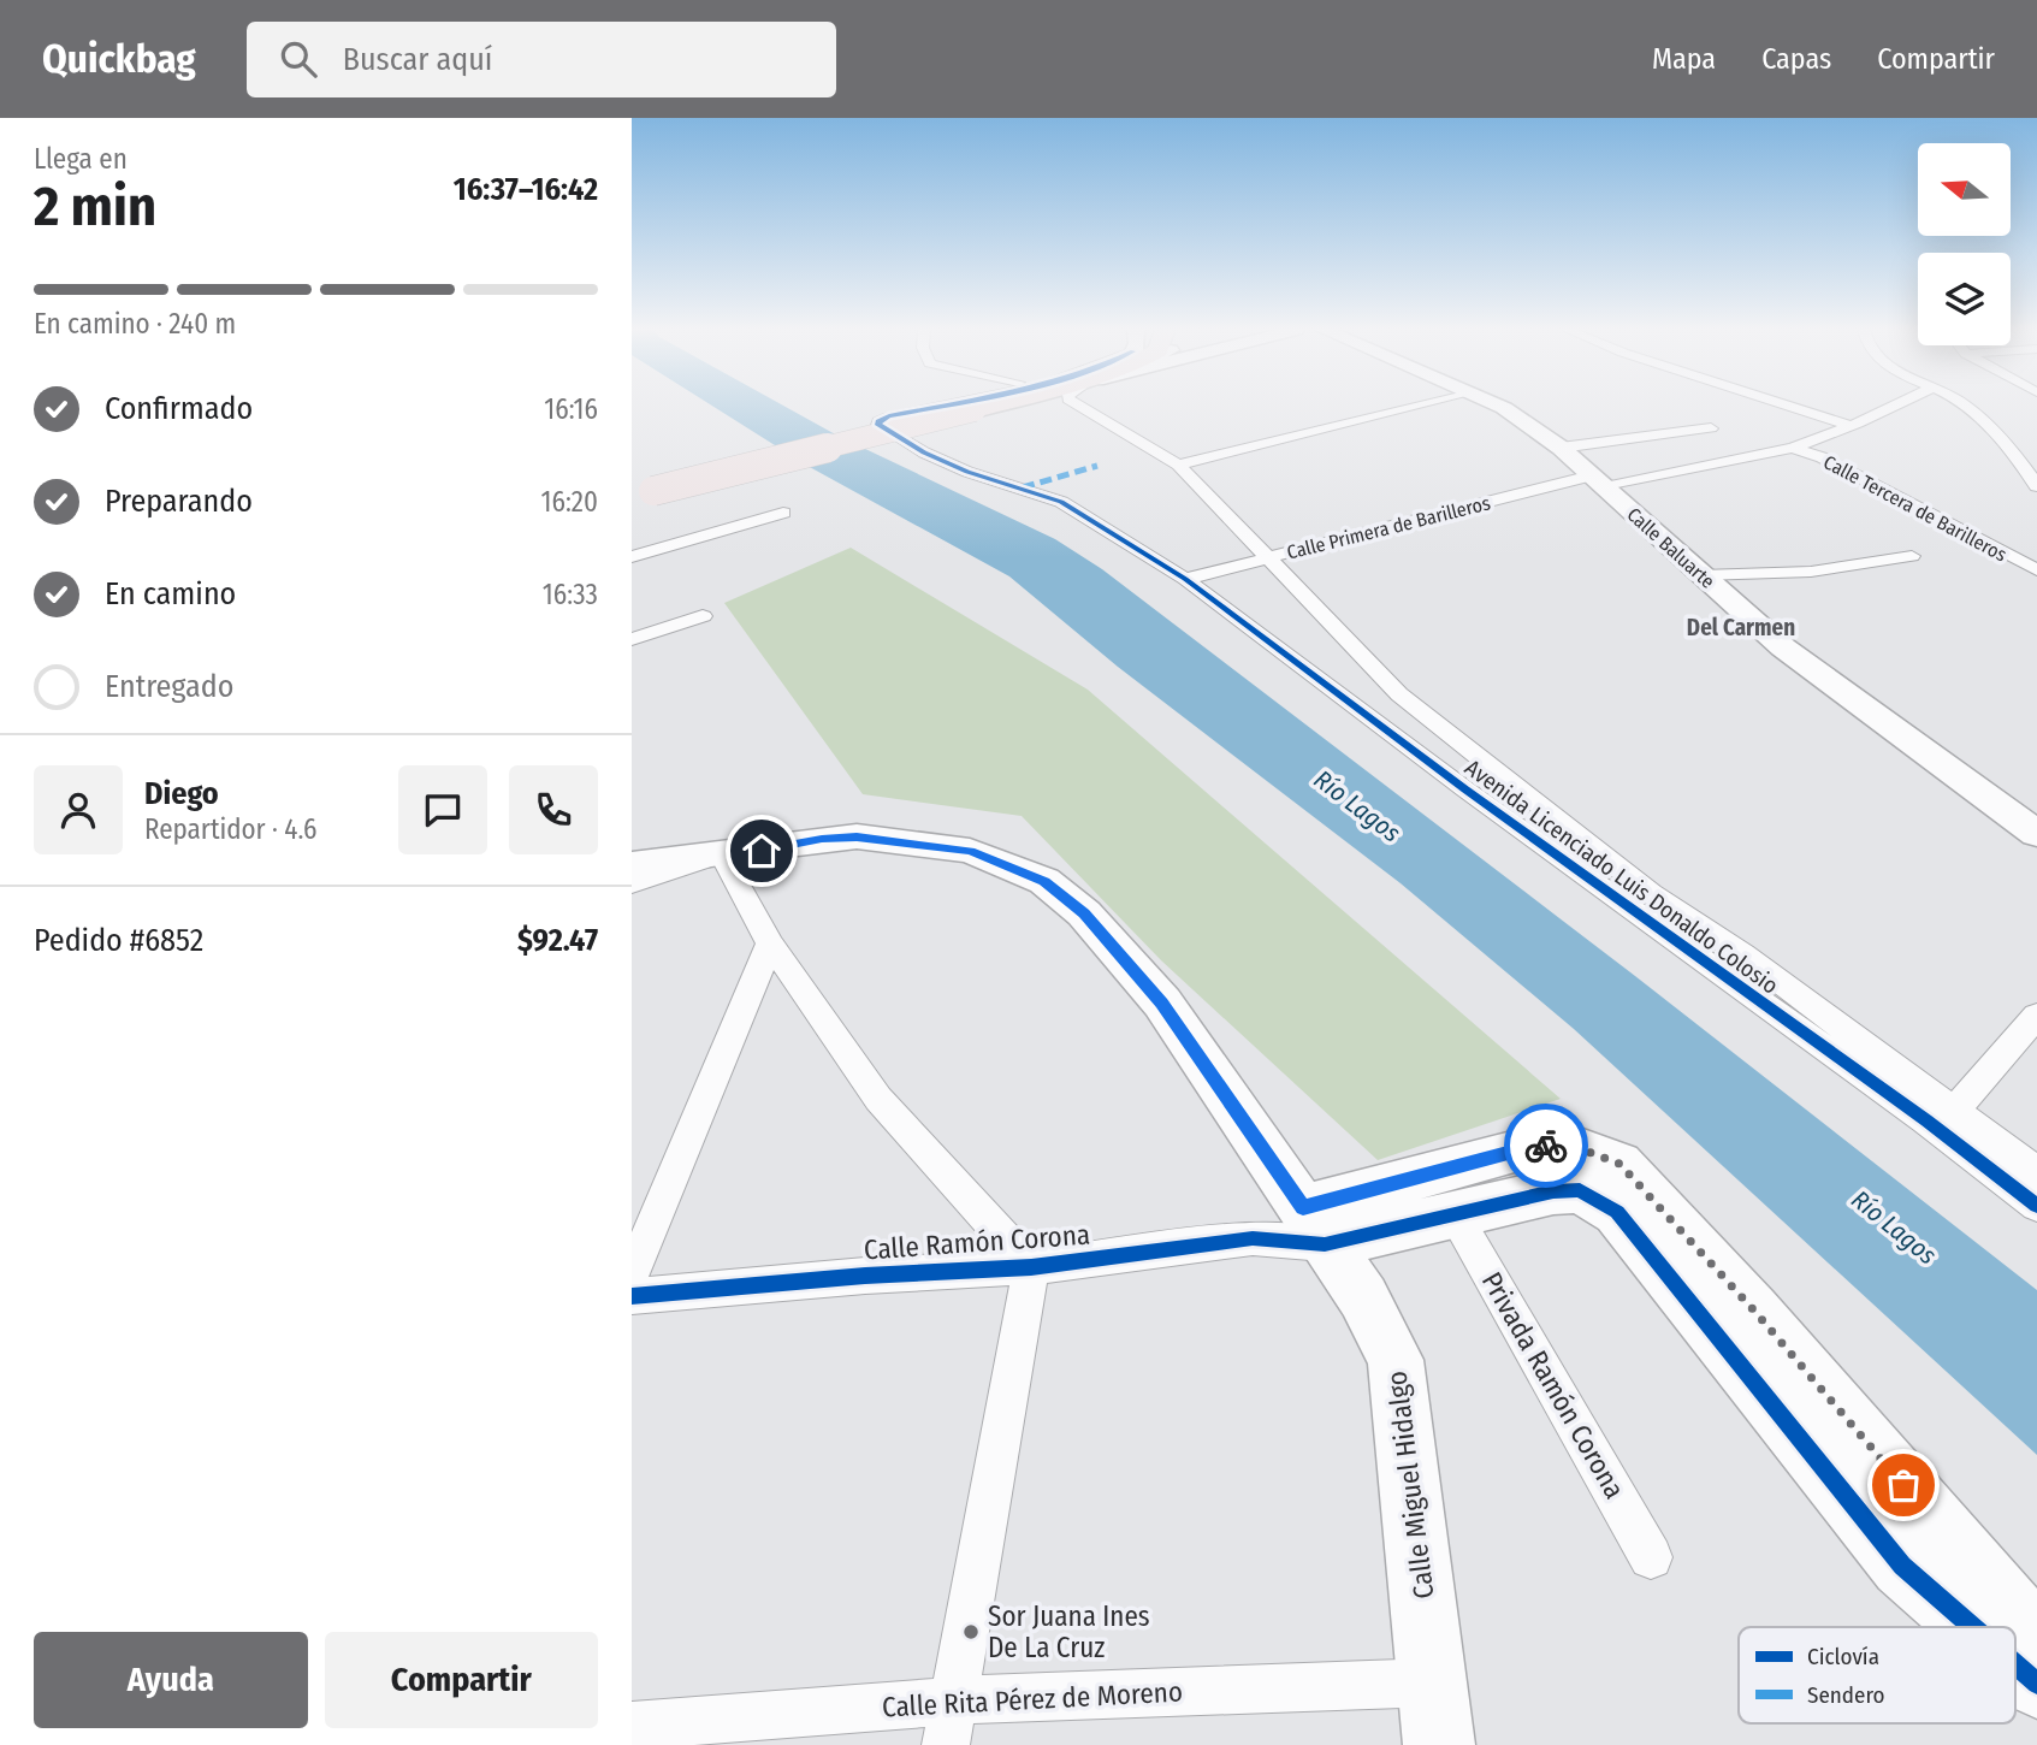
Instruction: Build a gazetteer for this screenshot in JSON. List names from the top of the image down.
{
  "streets": {
    "street": [
      "Calle Tercera de Barilleros",
      "Calle Primera de Barilleros",
      "Calle Baluarte",
      "Avenida Licenciado Luis Donaldo Colosio",
      "Calle Ramón Corona",
      "Privada Ramón Corona",
      "Calle Miguel Hidalgo",
      "Calle Rita Pérez de Moreno"
    ]
  },
  "crossings": [
    ["Calle Tercera de Barilleros", "Calle Primera de Barilleros"],
    ["Calle Primera de Barilleros", "Calle Baluarte"],
    ["Calle Primera de Barilleros", "Avenida Licenciado Luis Donaldo Colosio"],
    ["Calle Ramón Corona", "Calle Miguel Hidalgo"],
    ["Calle Miguel Hidalgo", "Calle Rita Pérez de Moreno"]
  ],
  "districts": ["Del Carmen"],
  "water": ["Río Lagos"],
  "places": ["Sor Juana Ines De La Cruz"],
  "legend": ["Ciclovía", "Sendero"],
  "north": "left",
  "page": {
    "header": "Quickbag",
    "search": "Buscar aquí",
    "nav": ["Mapa", "Capas", "Compartir"],
    "heading": ["2 min", "Llega en", "16:37–16:42"],
    "panel": [
      "Diego",
      "Repartidor · 4.6",
      "Pedido #6852",
      "$92.47"
    ],
    "bar": "En camino · 240 m",
    "list": [
      ["Confirmado", "16:16"],
      ["Preparando", "16:20"],
      ["En camino", "16:33"],
      "Entregado"
    ],
    "buttons": ["Ayuda", "Compartir"]
  }
}
